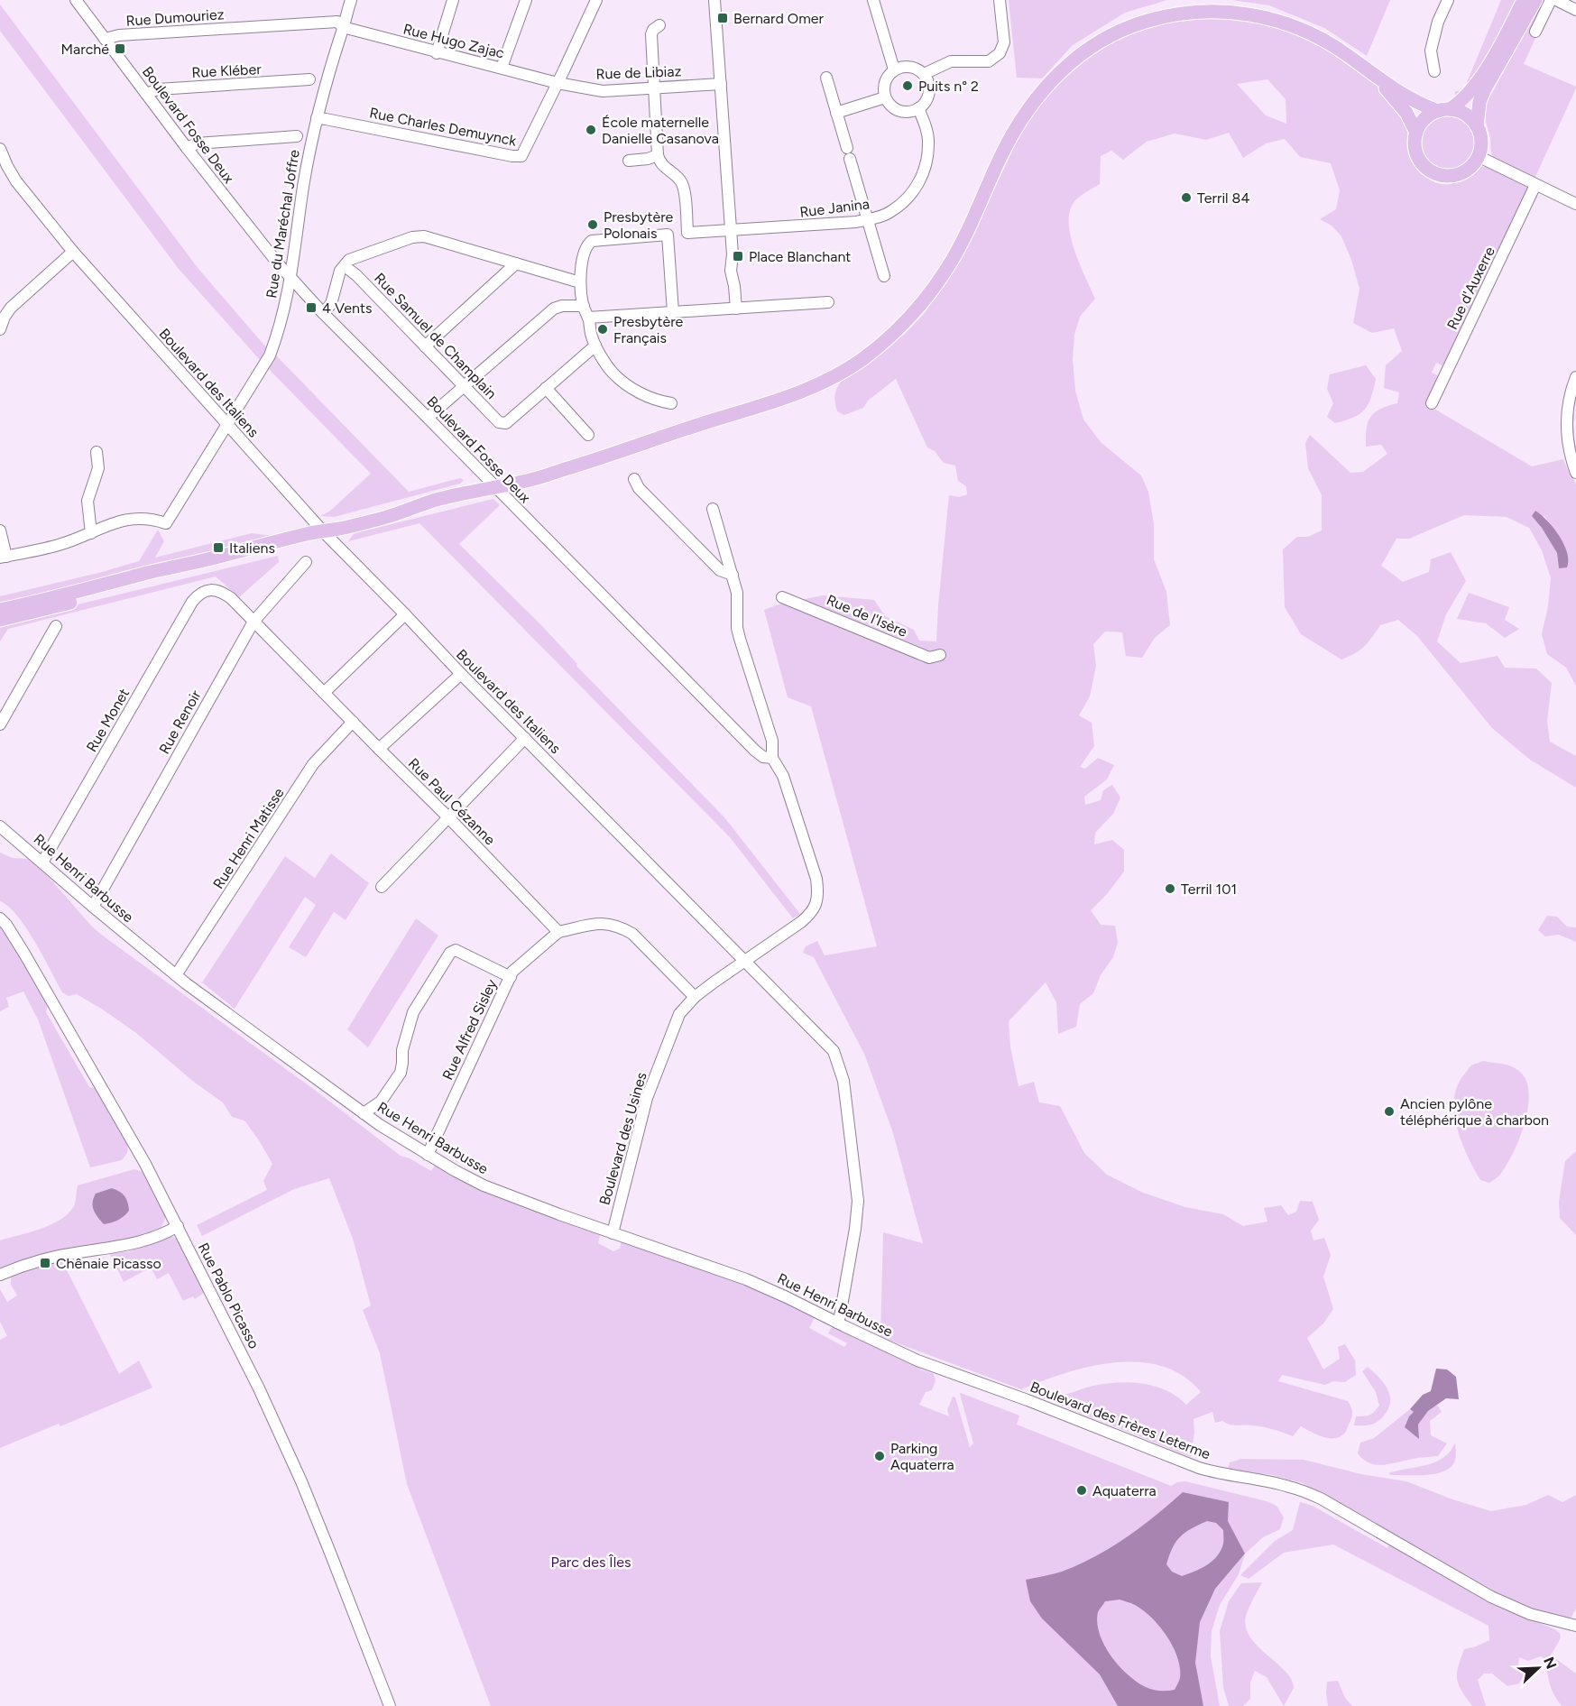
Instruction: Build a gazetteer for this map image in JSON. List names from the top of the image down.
{
  "streets": {
    "street": [
      "Rue Dumouriez",
      "Rue Hugo Zajac",
      "Rue Kléber",
      "Rue de Libiaz",
      "Boulevard Fosse Deux",
      "Rue Charles Demuynck",
      "Rue Janina",
      "Rue du Maréchal Joffre",
      "Rue d'Auxerre",
      "Rue Samuel de Champlain",
      "Boulevard des Italiens",
      "Rue de l'Isère",
      "Rue Monet",
      "Rue Renoir",
      "Rue Paul Cézanne",
      "Rue Henri Matisse",
      "Rue Henri Barbusse",
      "Rue Alfred Sisley",
      "Boulevard des Usines",
      "Rue Pablo Picasso",
      "Boulevard des Frères Leterme"
    ]
  },
  "crossings": [
    ["Rue Dumouriez", "Rue Hugo Zajac"],
    ["Rue Dumouriez", "Boulevard Fosse Deux"],
    ["Rue Dumouriez", "Rue du Maréchal Joffre"],
    ["Rue Hugo Zajac", "Rue de Libiaz"],
    ["Rue Hugo Zajac", "Rue Charles Demuynck"],
    ["Rue Hugo Zajac", "Rue du Maréchal Joffre"],
    ["Rue Kléber", "Boulevard Fosse Deux"],
    ["Rue de Libiaz", "Rue Charles Demuynck"],
    ["Boulevard Fosse Deux", "Rue du Maréchal Joffre"],
    ["Boulevard Fosse Deux", "Boulevard des Usines"],
    ["Rue Charles Demuynck", "Rue du Maréchal Joffre"],
    ["Rue du Maréchal Joffre", "Boulevard des Italiens"],
    ["Boulevard des Italiens", "Rue Henri Barbusse"],
    ["Boulevard des Italiens", "Boulevard des Usines"],
    ["Rue Monet", "Rue Paul Cézanne"],
    ["Rue Monet", "Rue Henri Barbusse"],
    ["Rue Renoir", "Rue Paul Cézanne"],
    ["Rue Renoir", "Rue Henri Barbusse"],
    ["Rue Paul Cézanne", "Rue Henri Matisse"],
    ["Rue Paul Cézanne", "Rue Alfred Sisley"],
    ["Rue Henri Matisse", "Rue Henri Barbusse"],
    ["Rue Henri Barbusse", "Rue Alfred Sisley"],
    ["Rue Henri Barbusse", "Boulevard des Usines"],
    ["Rue Henri Barbusse", "Boulevard des Frères Leterme"]
  ],
  "parks": ["Parc des Îles"],
  "places": {
    "transit": [
      "Bernard Omer",
      "Marché",
      "Place Blanchant",
      "4 Vents",
      "Italiens",
      "Chênaie Picasso"
    ],
    "other": [
      "Puits n° 2",
      "École maternelle Danielle Casanova",
      "Terril 84",
      "Presbytère Polonais",
      "Presbytère Français",
      "Terril 101",
      "Ancien pylône téléphérique à charbon",
      "Parking Aquaterra",
      "Aquaterra"
    ]
  },
  "north": "top right"
}
